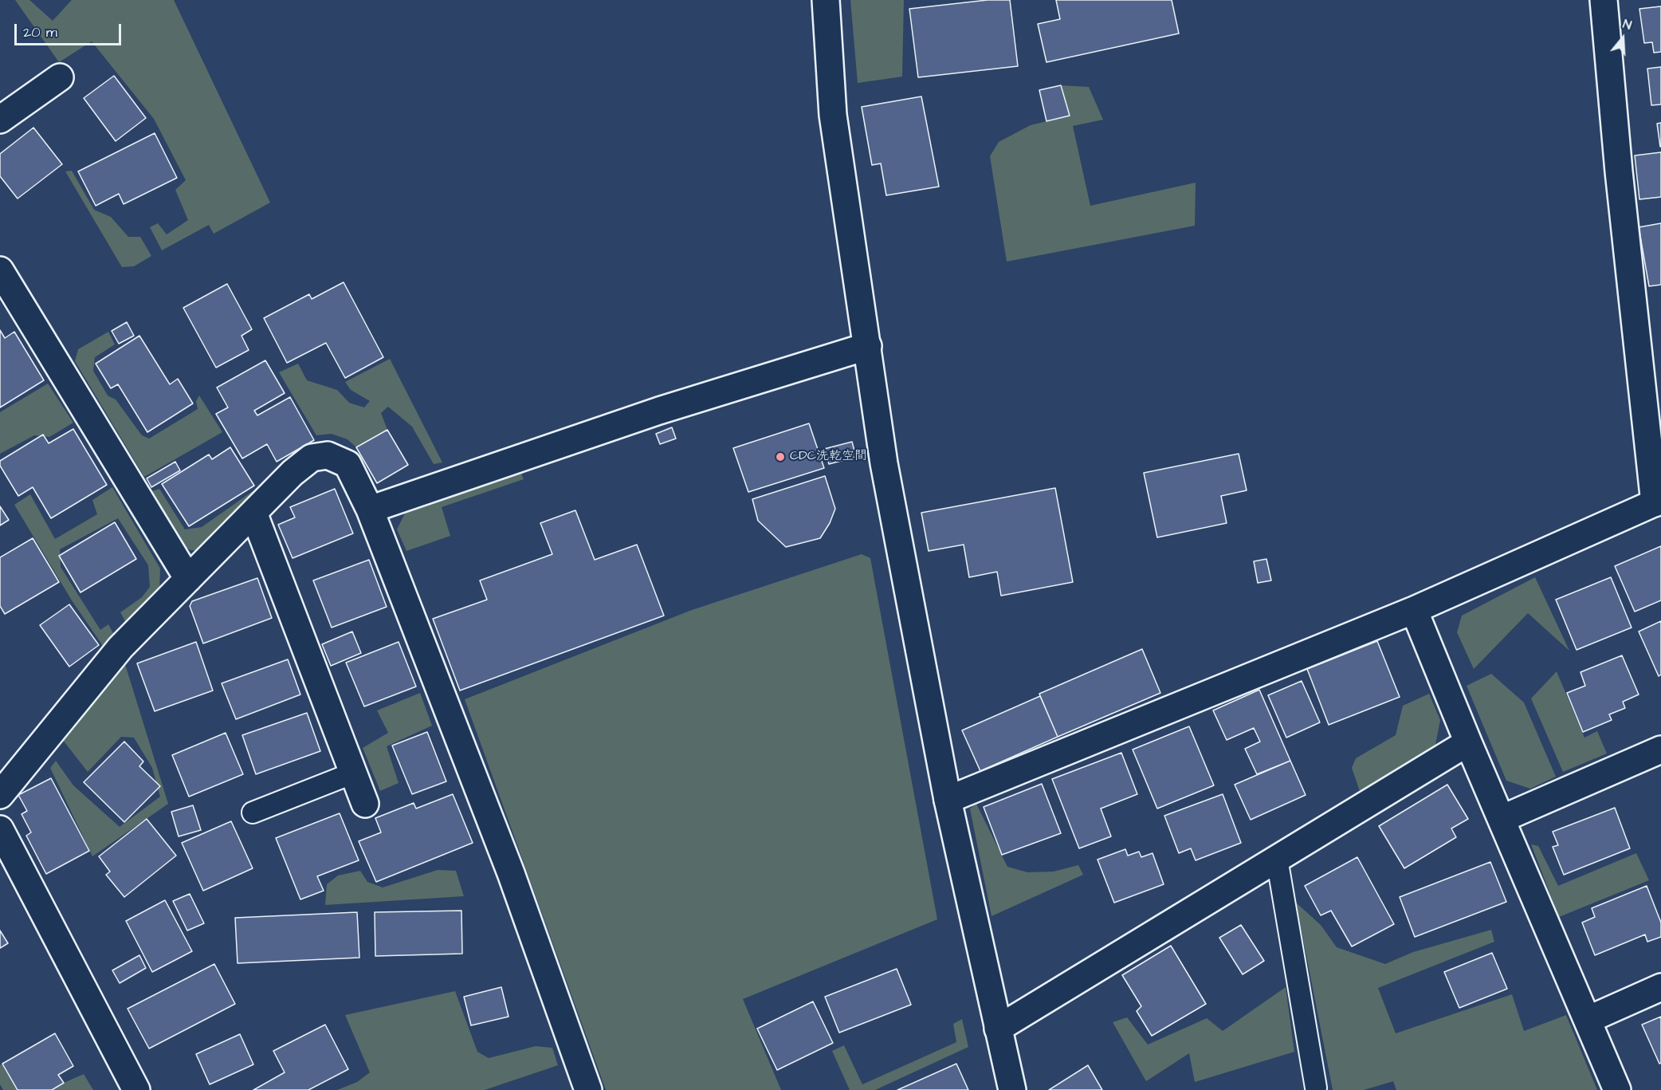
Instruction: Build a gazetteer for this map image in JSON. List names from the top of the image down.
{
  "places": ["CDC洗乾空間"],
  "scale_bar": "20 m",
  "north": "top"
}
